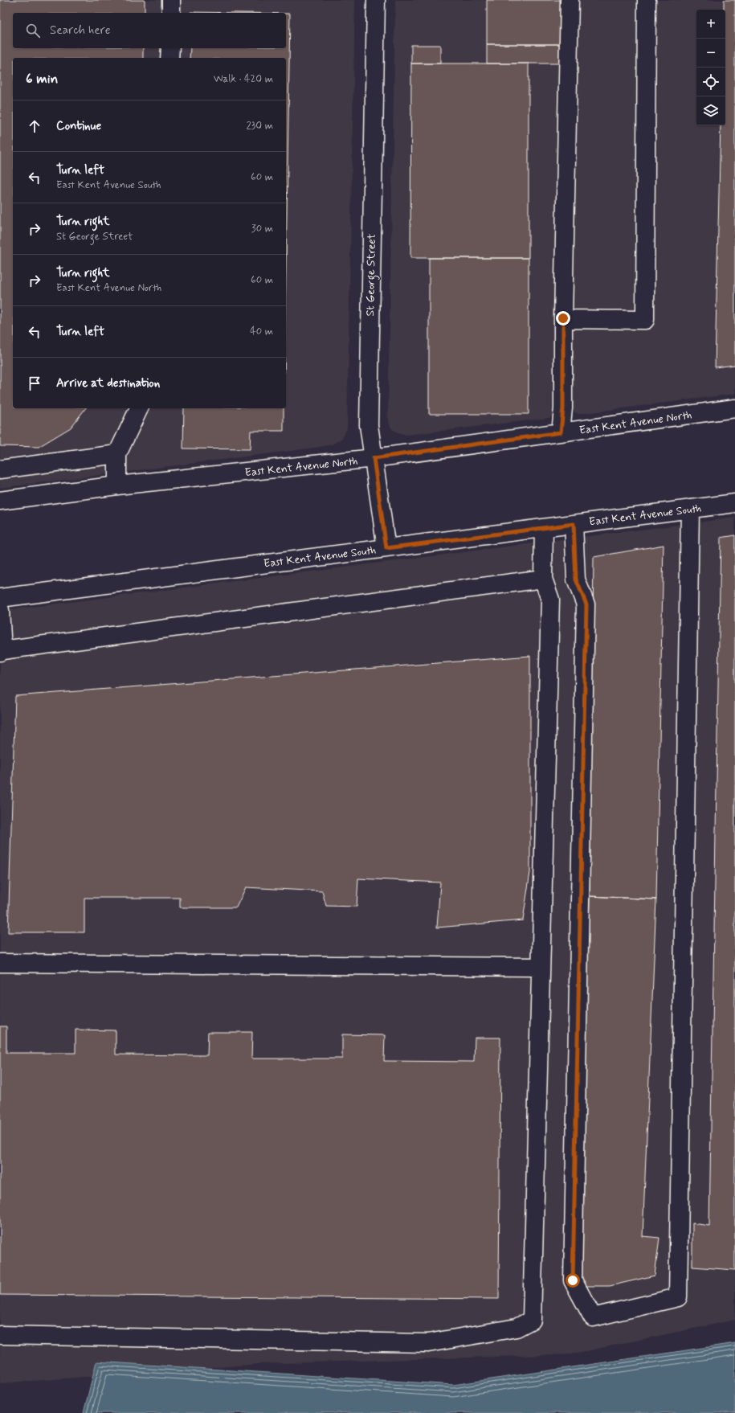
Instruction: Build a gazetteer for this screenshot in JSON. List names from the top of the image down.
{
  "streets": {
    "street": ["St George Street", "East Kent Avenue North", "East Kent Avenue South"]
  },
  "crossings": [
    ["St George Street", "East Kent Avenue North"],
    ["St George Street", "East Kent Avenue South"]
  ],
  "page": {
    "map_buttons": ["+", "−"],
    "search": "Search here",
    "heading": ["6 min", "Walk · 420 m"],
    "list": [
      ["Continue", "230 m"],
      ["Turn left", "East Kent Avenue South", "60 m"],
      ["Turn right", "St George Street", "30 m"],
      ["Turn right", "East Kent Avenue North", "60 m"],
      ["Turn left", "40 m"],
      "Arrive at destination"
    ]
  }
}
